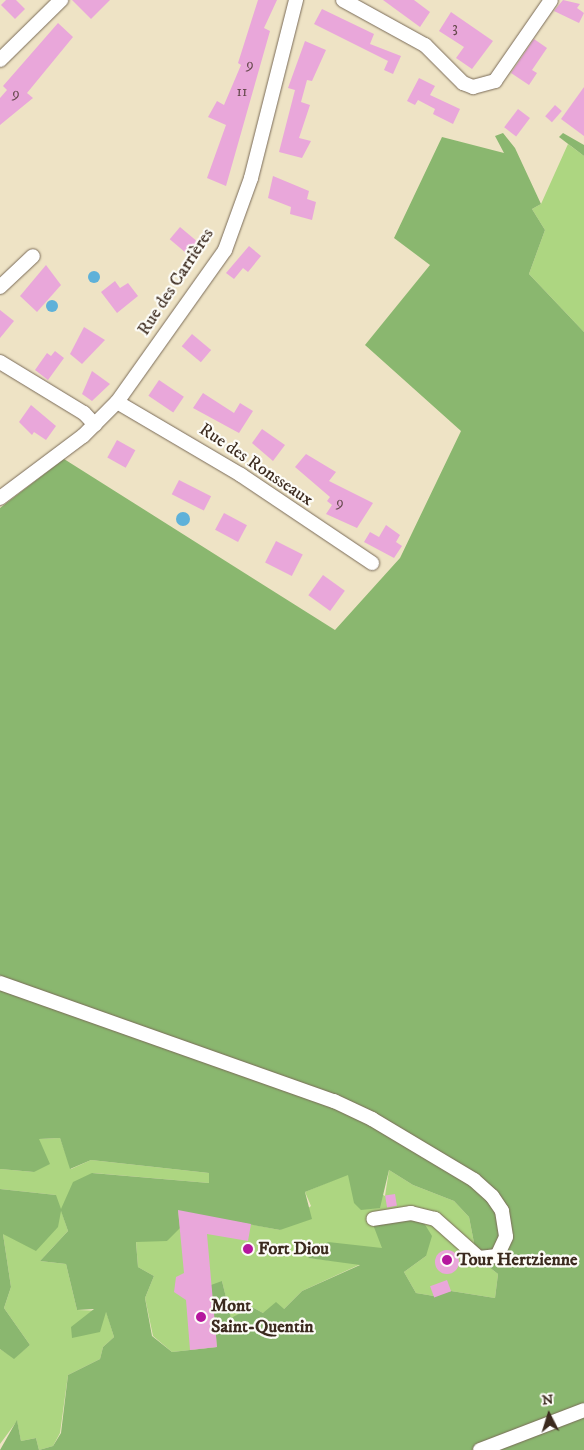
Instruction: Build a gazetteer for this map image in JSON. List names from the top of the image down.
{
  "streets": {
    "street": ["Rue des Carrières", "Rue des Ronsseaux"]
  },
  "crossings": [
    ["Rue des Carrières", "Rue des Ronsseaux"]
  ],
  "places": ["Fort Diou", "Tour Hertzienne", "Mont Saint-Quentin"],
  "house_numbers": [
    "3",
    "9",
    "11",
    "9",
    "9"
  ],
  "north": "top"
}
